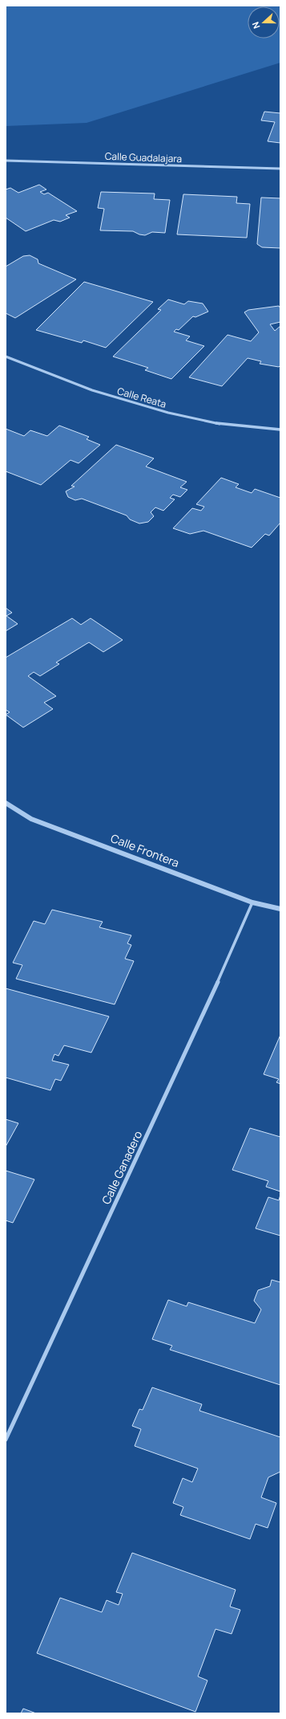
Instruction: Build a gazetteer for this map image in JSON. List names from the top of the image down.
{
  "streets": {
    "street": [
      "Calle Guadalajara",
      "Calle Reata",
      "Calle Frontera",
      "Calle Ganadero"
    ]
  },
  "crossings": [
    ["Calle Frontera", "Calle Ganadero"]
  ],
  "north": "left"
}
